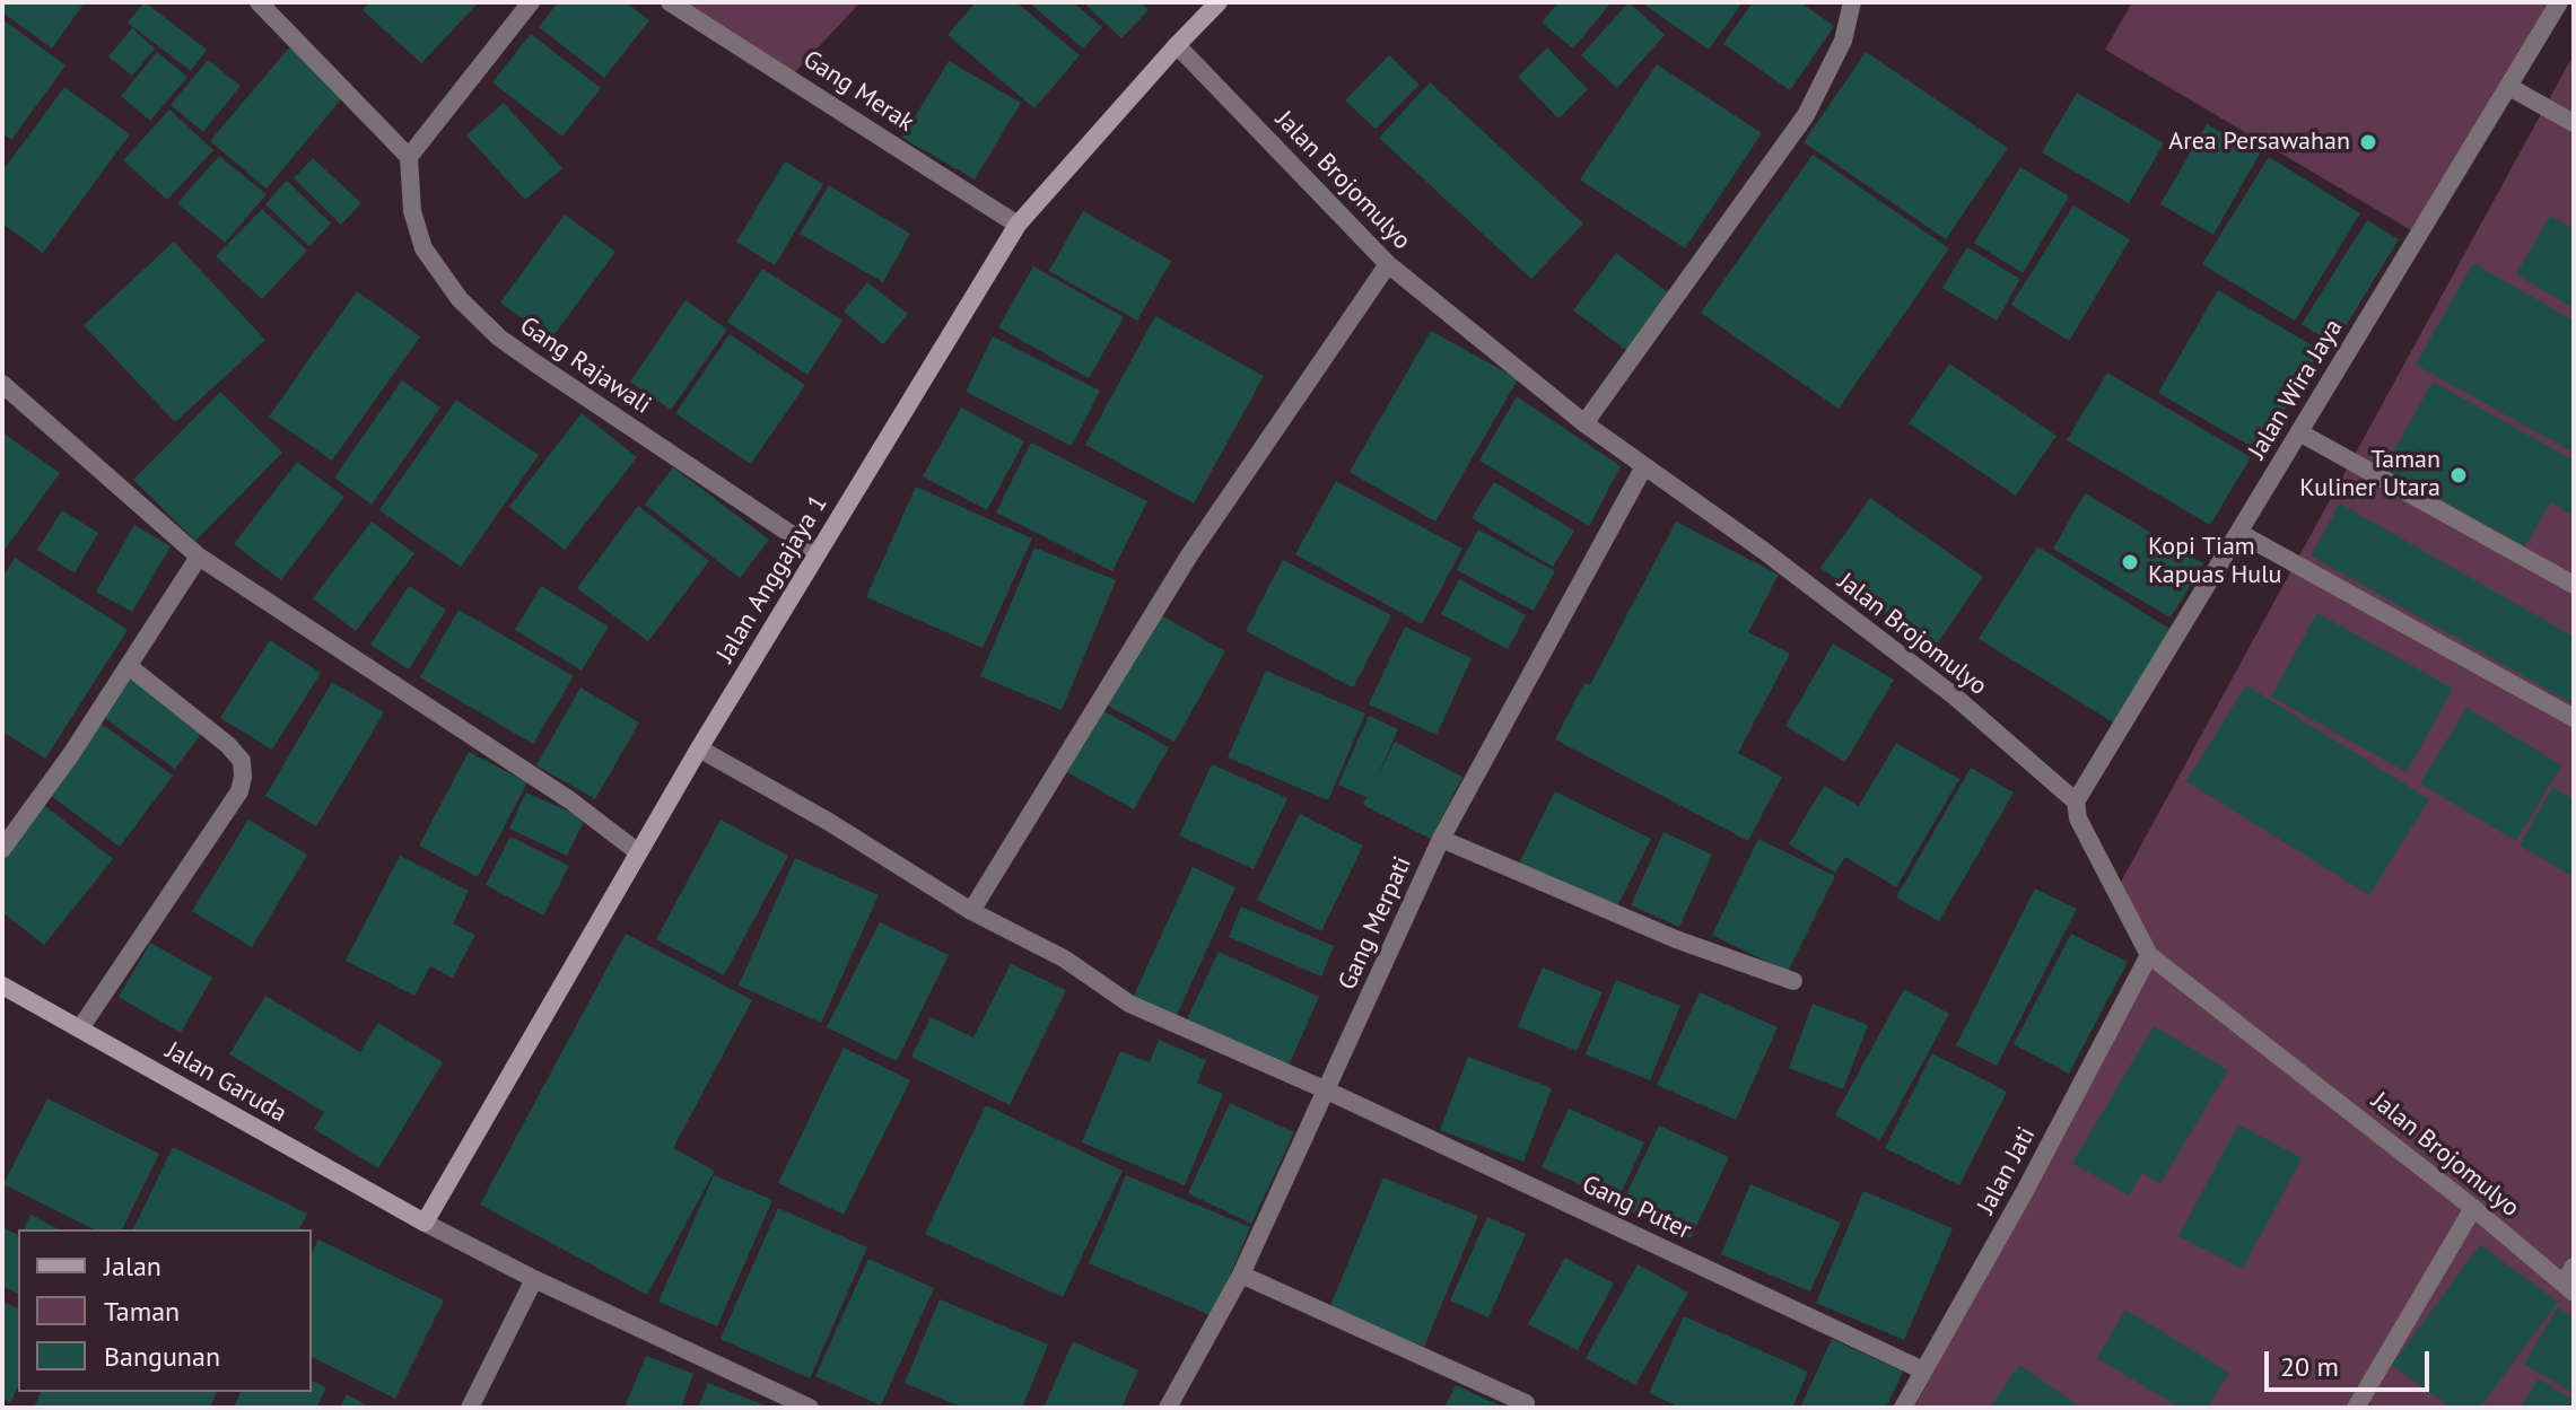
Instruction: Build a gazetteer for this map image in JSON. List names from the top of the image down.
{
  "streets": {
    "main road": ["Jalan Anggajaya 1", "Jalan Garuda"],
    "street": [
      "Gang Merak",
      "Jalan Brojomulyo",
      "Gang Rajawali",
      "Jalan Wira Jaya",
      "Gang Merpati",
      "Jalan Jati",
      "Gang Puter"
    ]
  },
  "crossings": [
    ["Gang Merak", "Jalan Anggajaya 1"],
    ["Jalan Brojomulyo", "Jalan Wira Jaya"],
    ["Jalan Brojomulyo", "Jalan Anggajaya 1"],
    ["Jalan Brojomulyo", "Gang Merpati"],
    ["Jalan Brojomulyo", "Jalan Jati"],
    ["Gang Rajawali", "Jalan Anggajaya 1"],
    ["Jalan Anggajaya 1", "Jalan Garuda"],
    ["Jalan Anggajaya 1", "Gang Puter"],
    ["Gang Merpati", "Gang Puter"],
    ["Jalan Jati", "Gang Puter"]
  ],
  "places": ["Area Persawahan", "Taman Kuliner Utara", "Kopi Tiam Kapuas Hulu"],
  "legend": ["Jalan", "Taman", "Bangunan"],
  "scale_bar": "20 m"
}
